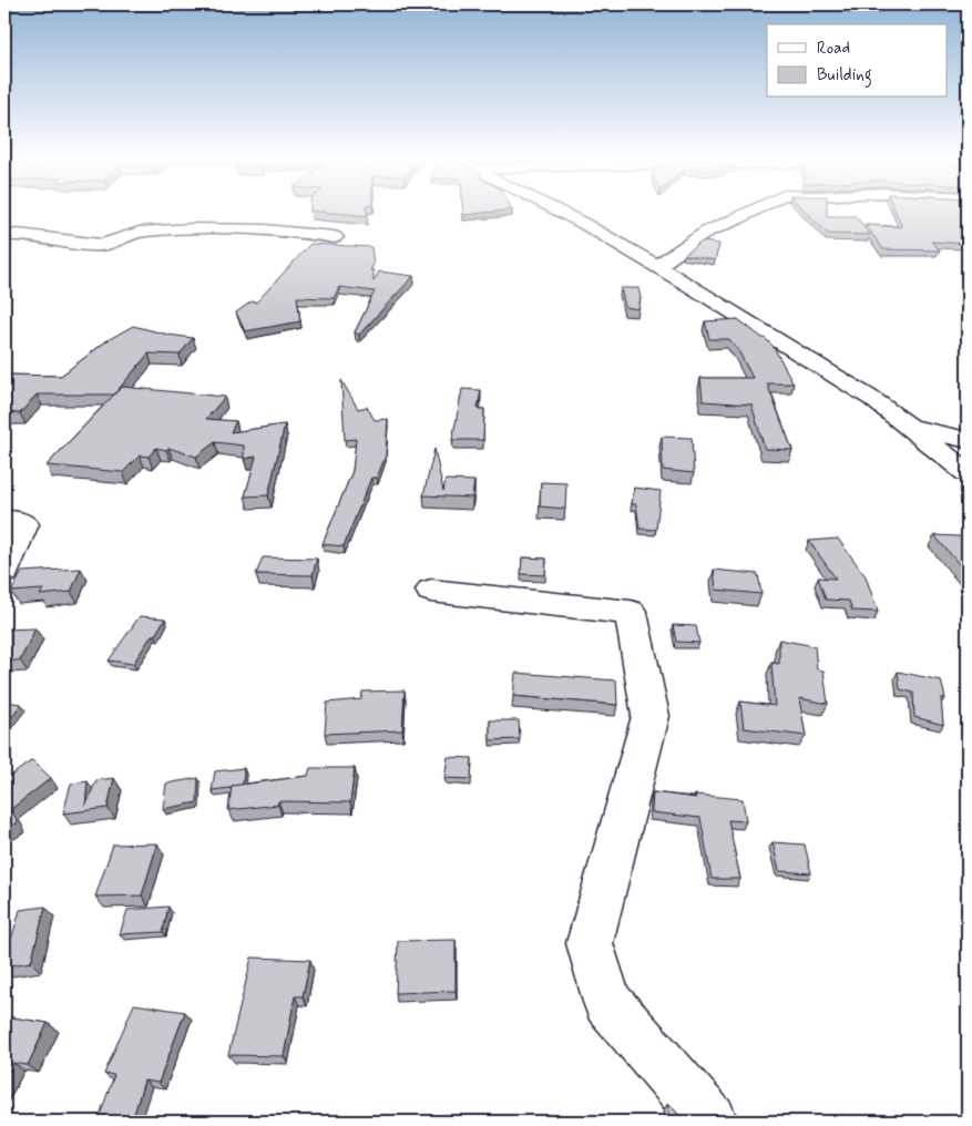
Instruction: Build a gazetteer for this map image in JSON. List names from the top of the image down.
{
  "legend": ["Road", "Building"]
}
